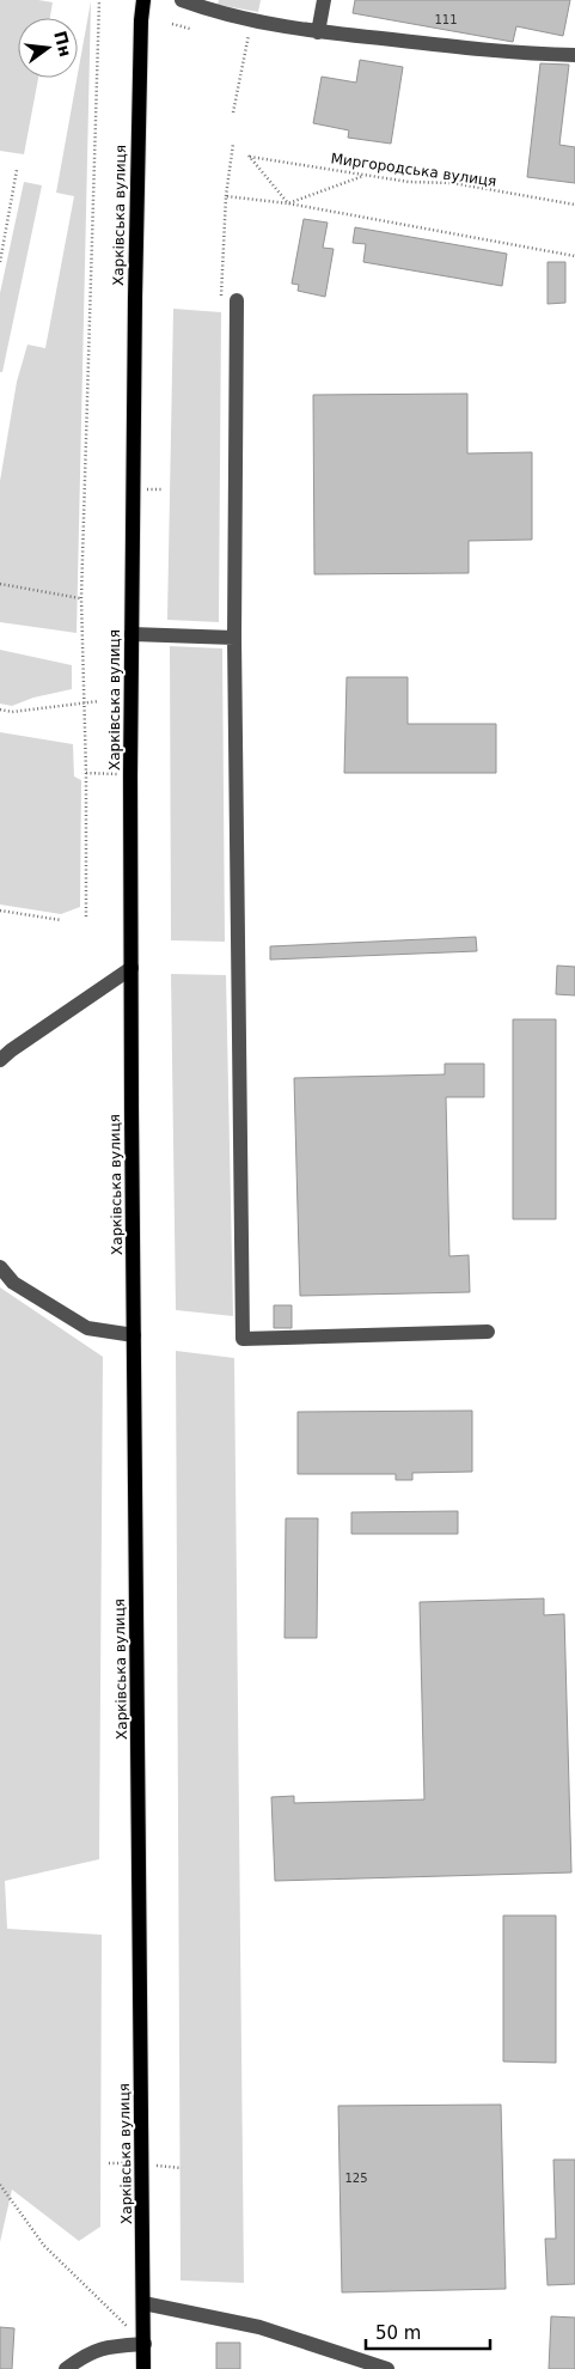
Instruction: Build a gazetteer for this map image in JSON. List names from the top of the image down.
{
  "streets": {
    "main road": ["Харківська вулиця"],
    "path": ["Миргородська вулиця"]
  },
  "house_numbers": ["111", "125"],
  "scale_bar": "50 m",
  "north": "right"
}
